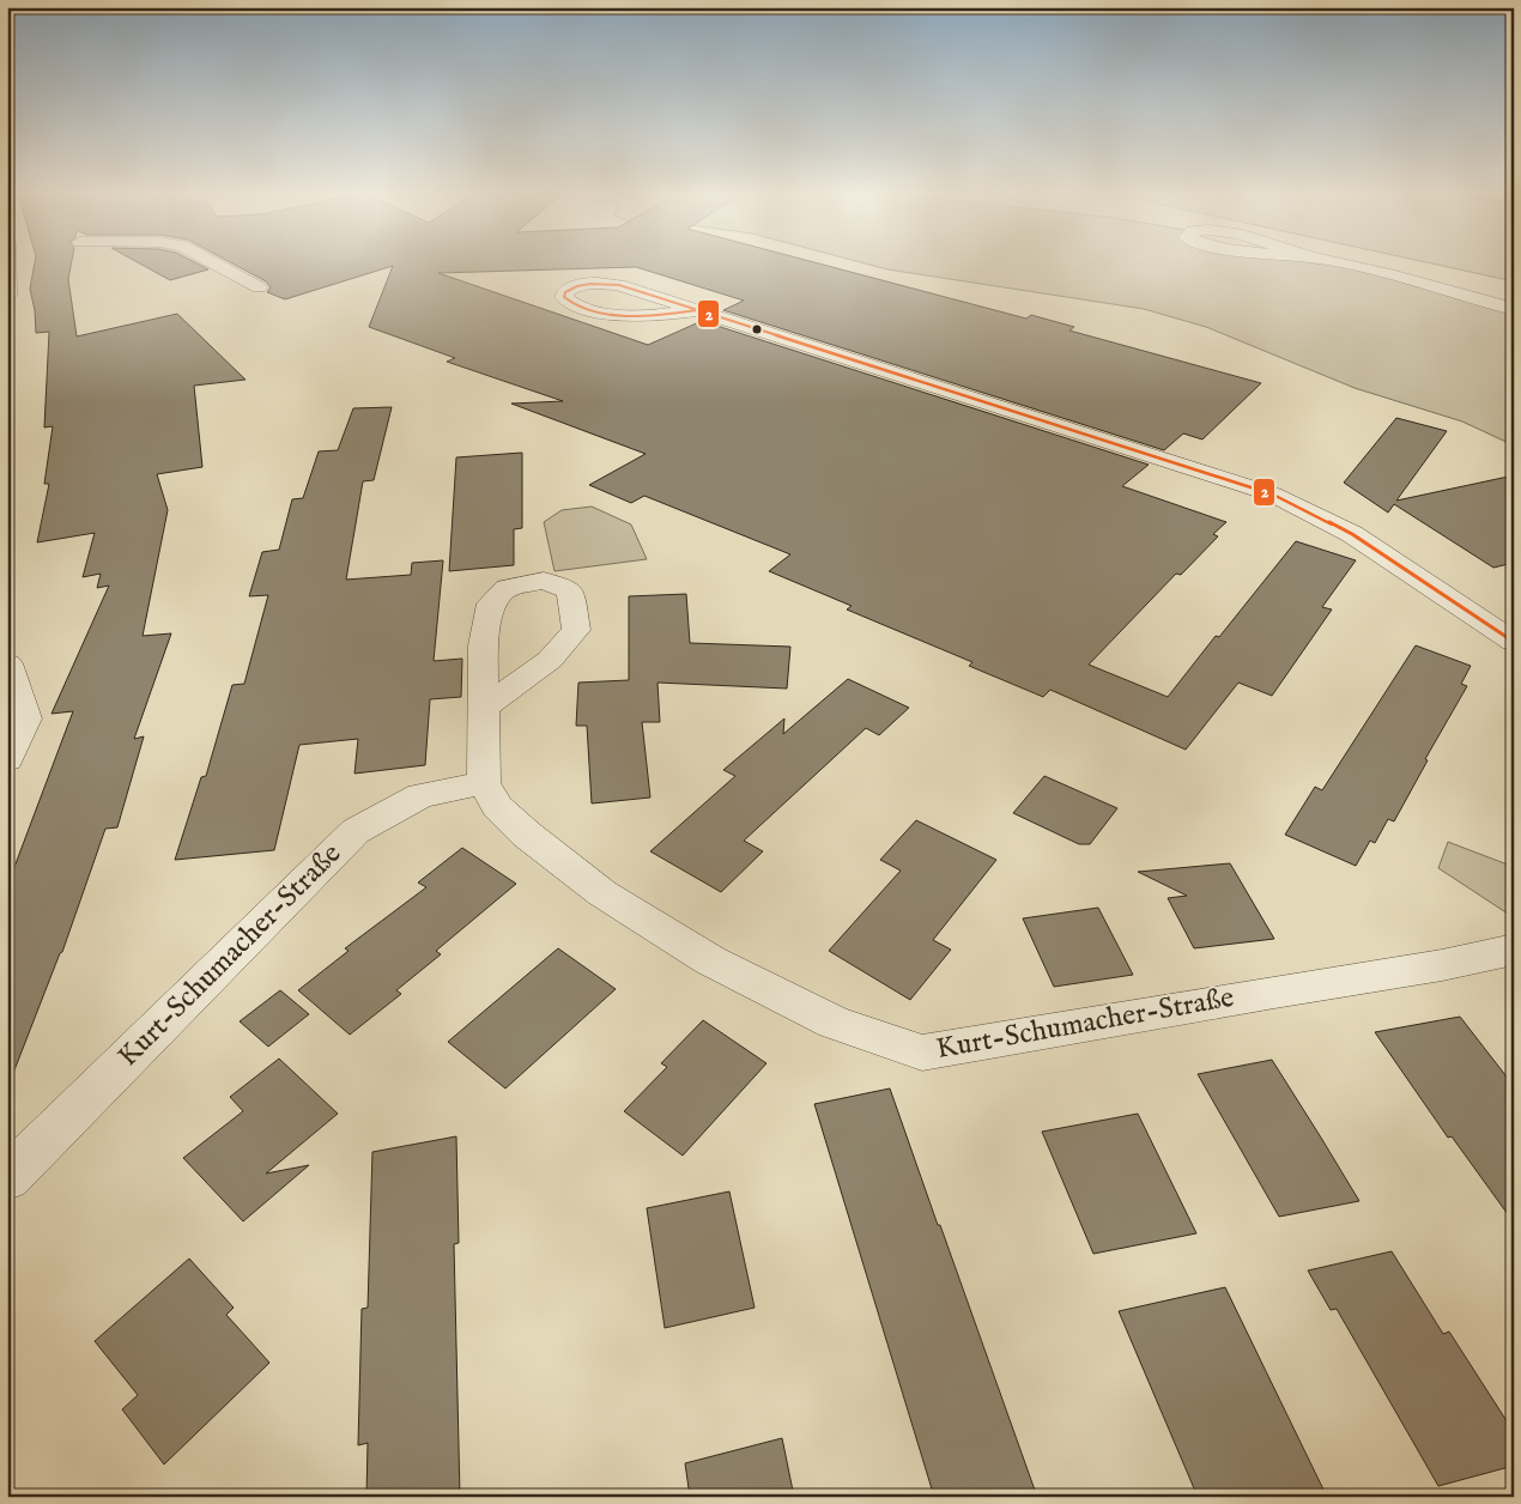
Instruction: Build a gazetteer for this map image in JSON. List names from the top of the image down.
{
  "streets": {
    "street": ["Kurt-Schumacher-Straße"]
  },
  "lines": ["transit line 2"]
}
